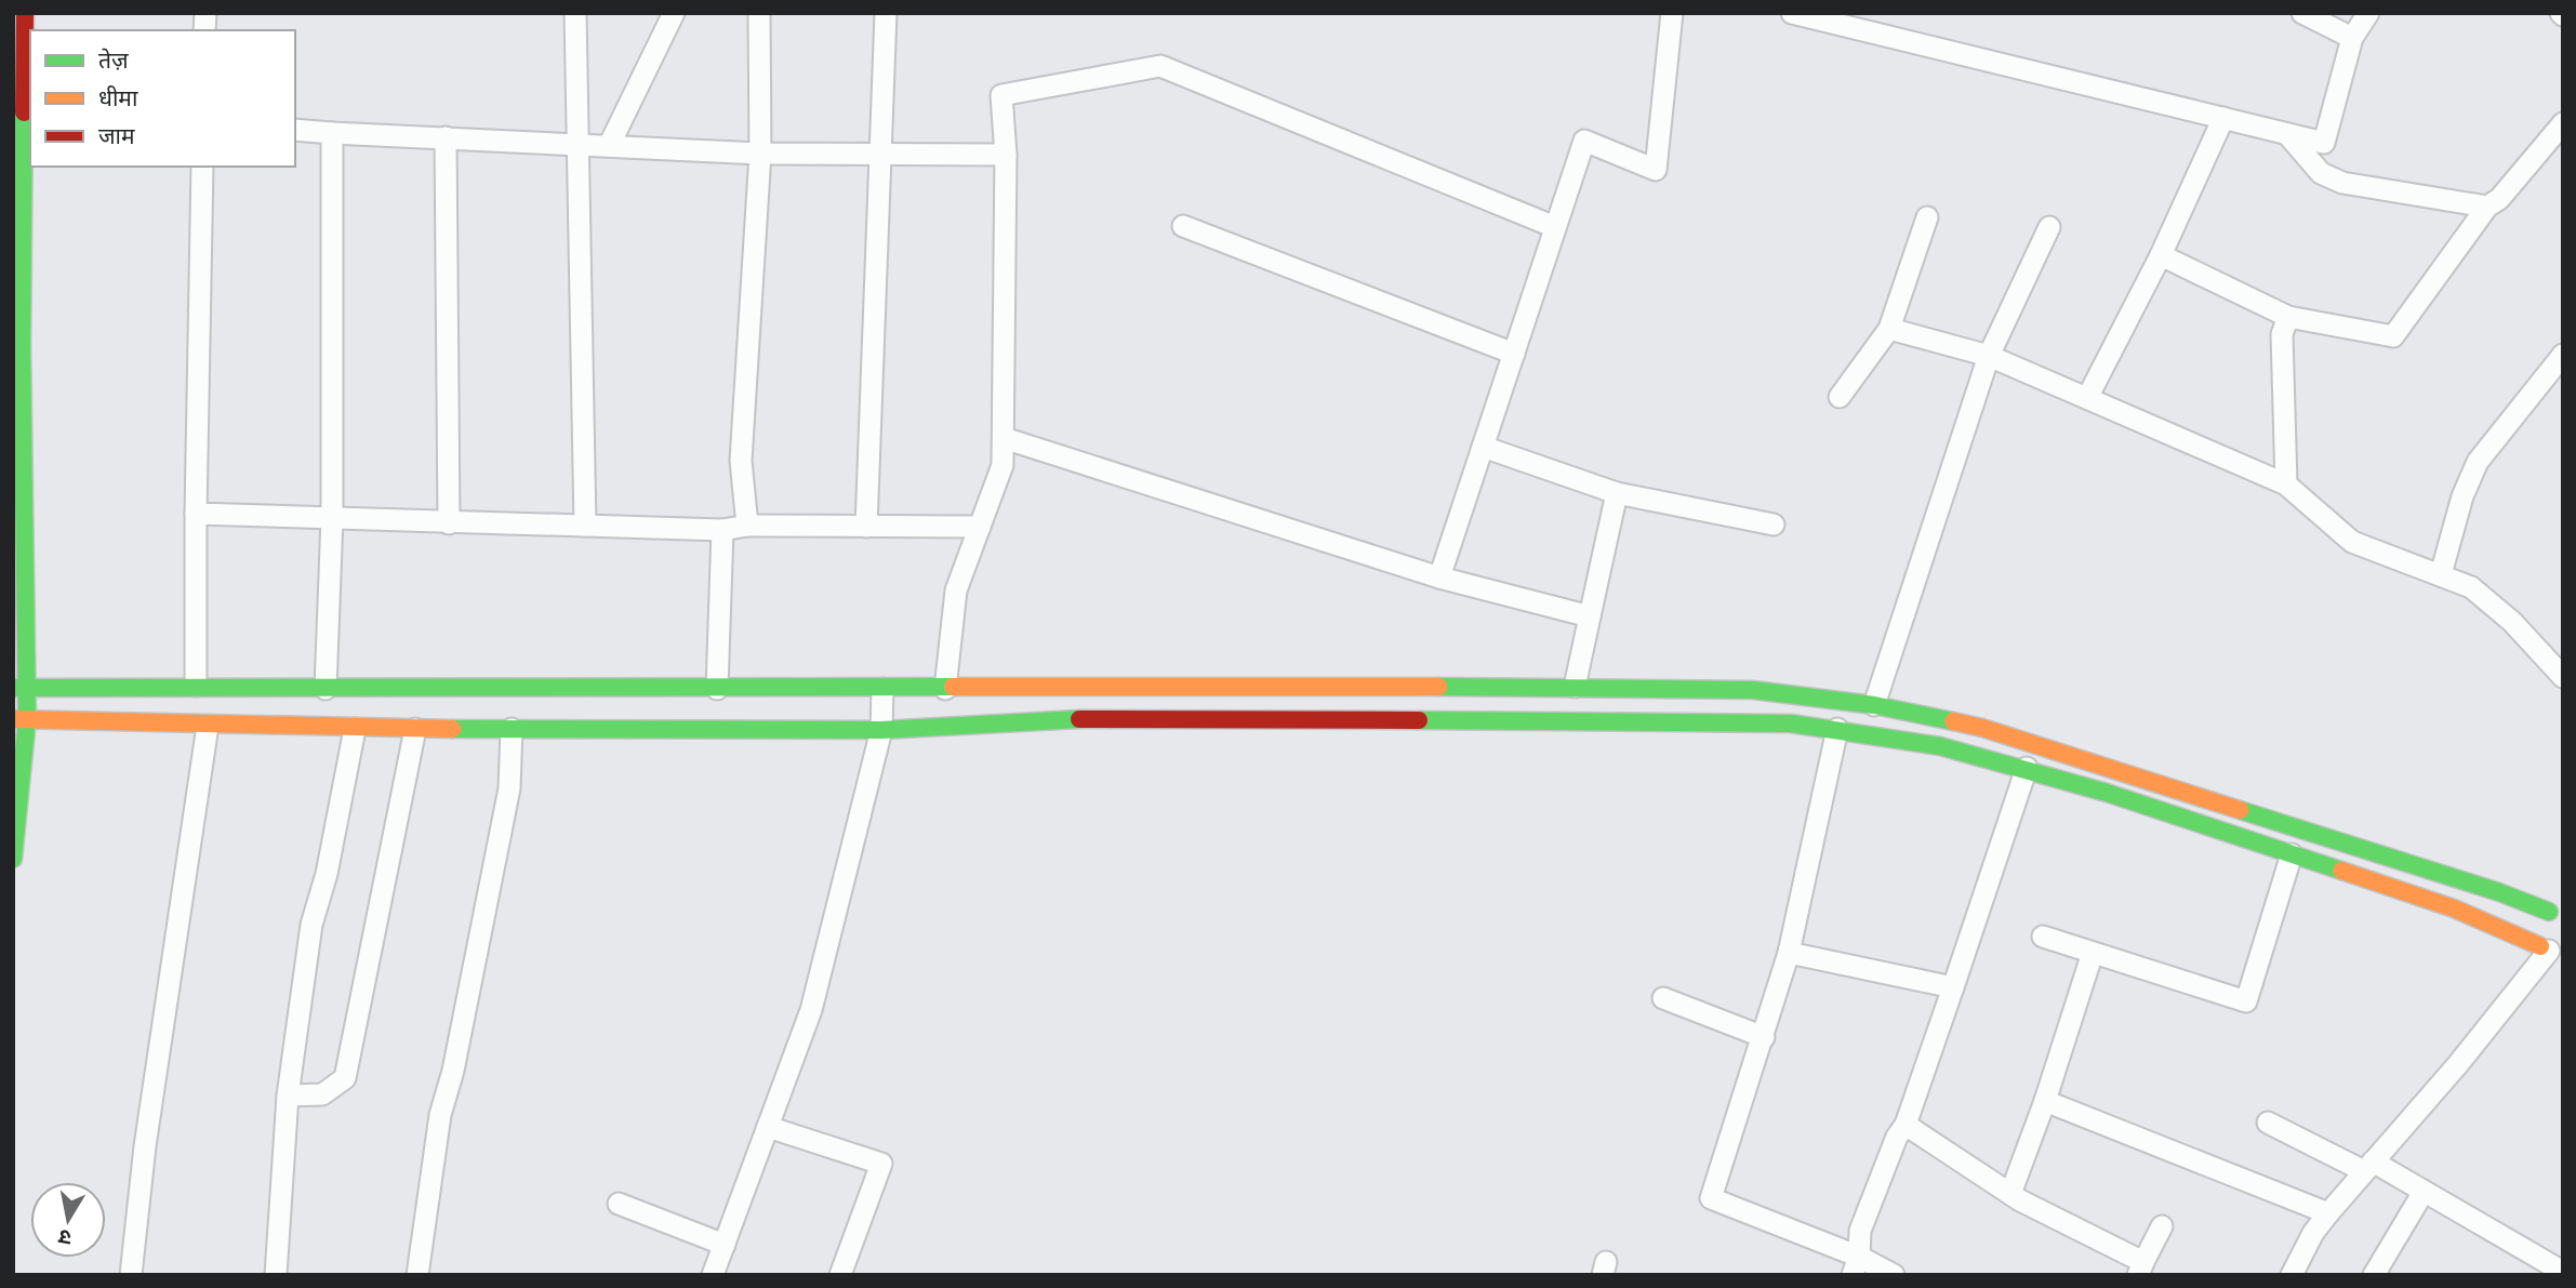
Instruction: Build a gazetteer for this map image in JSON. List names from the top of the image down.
{
  "legend": ["तेज़", "धीमा", "जाम"],
  "north": "bottom"
}
